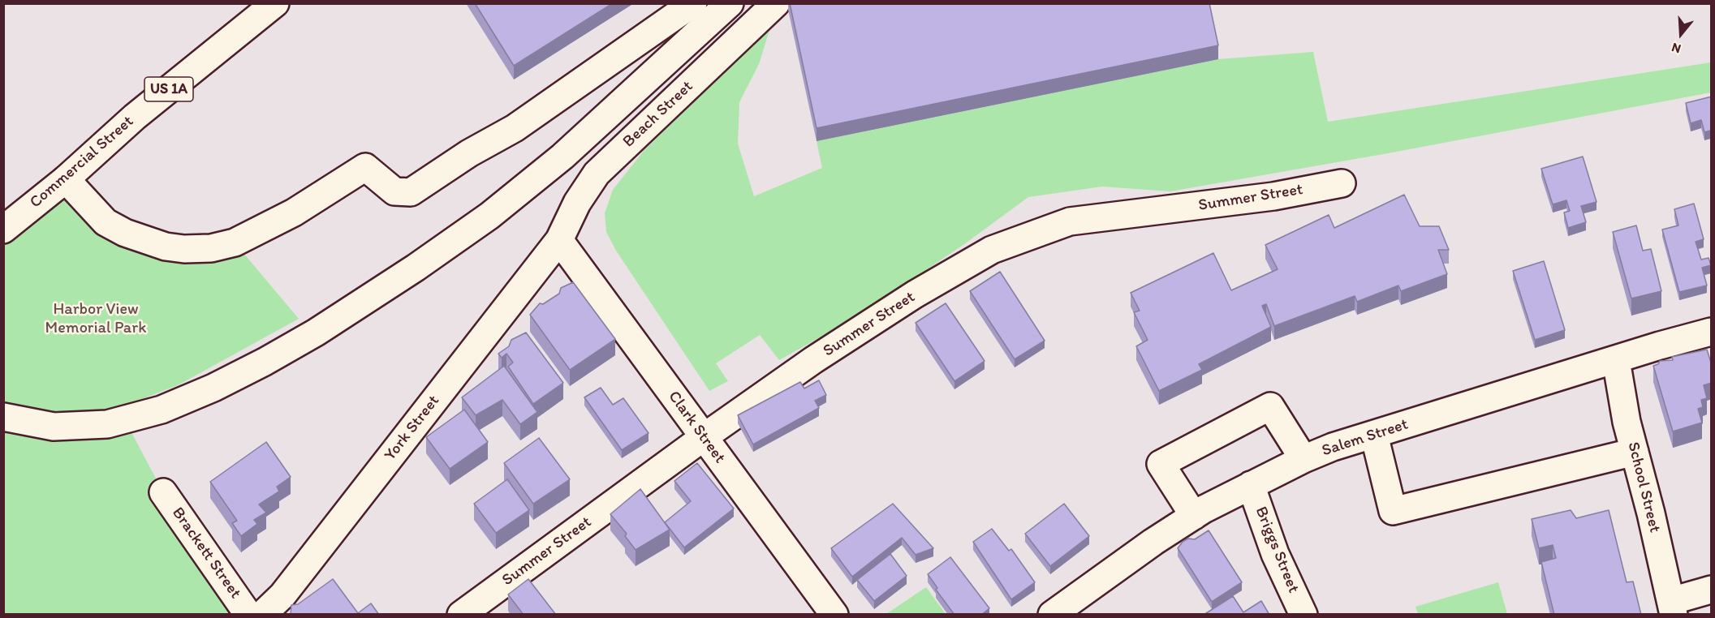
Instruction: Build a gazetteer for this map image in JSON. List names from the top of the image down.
{
  "streets": {
    "street": [
      "US 1A",
      "Beach Street",
      "Commercial Street",
      "Summer Street",
      "Clark Street",
      "York Street",
      "Salem Street",
      "School Street",
      "Briggs Street",
      "Brackett Street"
    ]
  },
  "crossings": [
    ["Beach Street", "Clark Street"],
    ["Beach Street", "York Street"],
    ["Summer Street", "Clark Street"],
    ["Clark Street", "York Street"],
    ["Salem Street", "School Street"],
    ["Salem Street", "Briggs Street"]
  ],
  "parks": ["Harbor View Memorial Park"],
  "north": "bottom"
}
